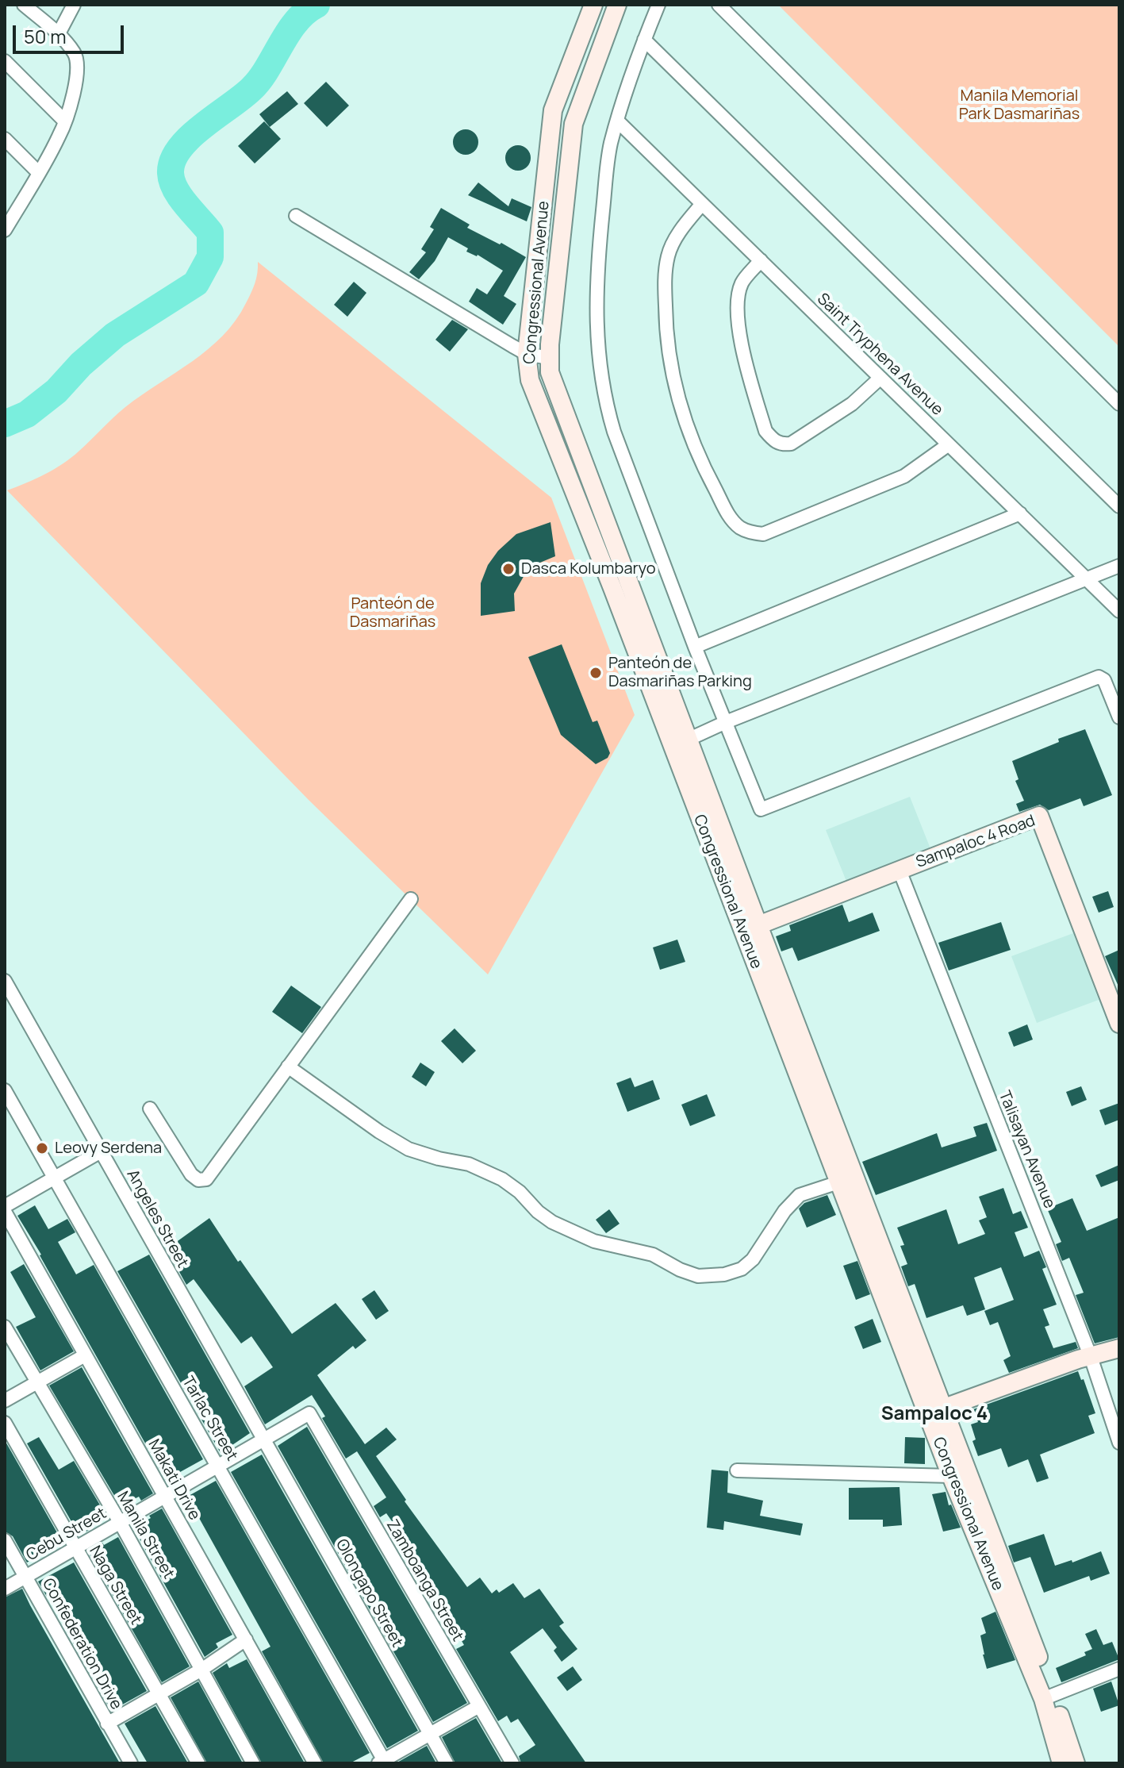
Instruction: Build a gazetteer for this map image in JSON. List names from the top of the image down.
{
  "streets": {
    "main road": ["Congressional Avenue", "Sampaloc 4 Road"],
    "street": [
      "Saint Tryphena Avenue",
      "Talisayan Avenue",
      "Angeles Street",
      "Tarlac Street",
      "Makati Drive",
      "Cebu Street",
      "Manila Street",
      "Zamboanga Street",
      "Naga Street",
      "Olongapo Street",
      "Confederation Drive"
    ]
  },
  "crossings": [
    ["Congressional Avenue", "Sampaloc 4 Road"],
    ["Sampaloc 4 Road", "Talisayan Avenue"],
    ["Angeles Street", "Cebu Street"],
    ["Angeles Street", "Olongapo Street"],
    ["Tarlac Street", "Cebu Street"],
    ["Makati Drive", "Cebu Street"],
    ["Cebu Street", "Manila Street"],
    ["Cebu Street", "Zamboanga Street"],
    ["Cebu Street", "Naga Street"],
    ["Cebu Street", "Olongapo Street"],
    ["Cebu Street", "Confederation Drive"]
  ],
  "districts": ["Sampaloc 4"],
  "parks": ["Manila Memorial Park Dasmariñas", "Panteón de Dasmariñas"],
  "places": ["Dasca Kolumbaryo", "Panteón de Dasmariñas Parking", "Leovy Serdena"],
  "scale_bar": "50 m"
}
